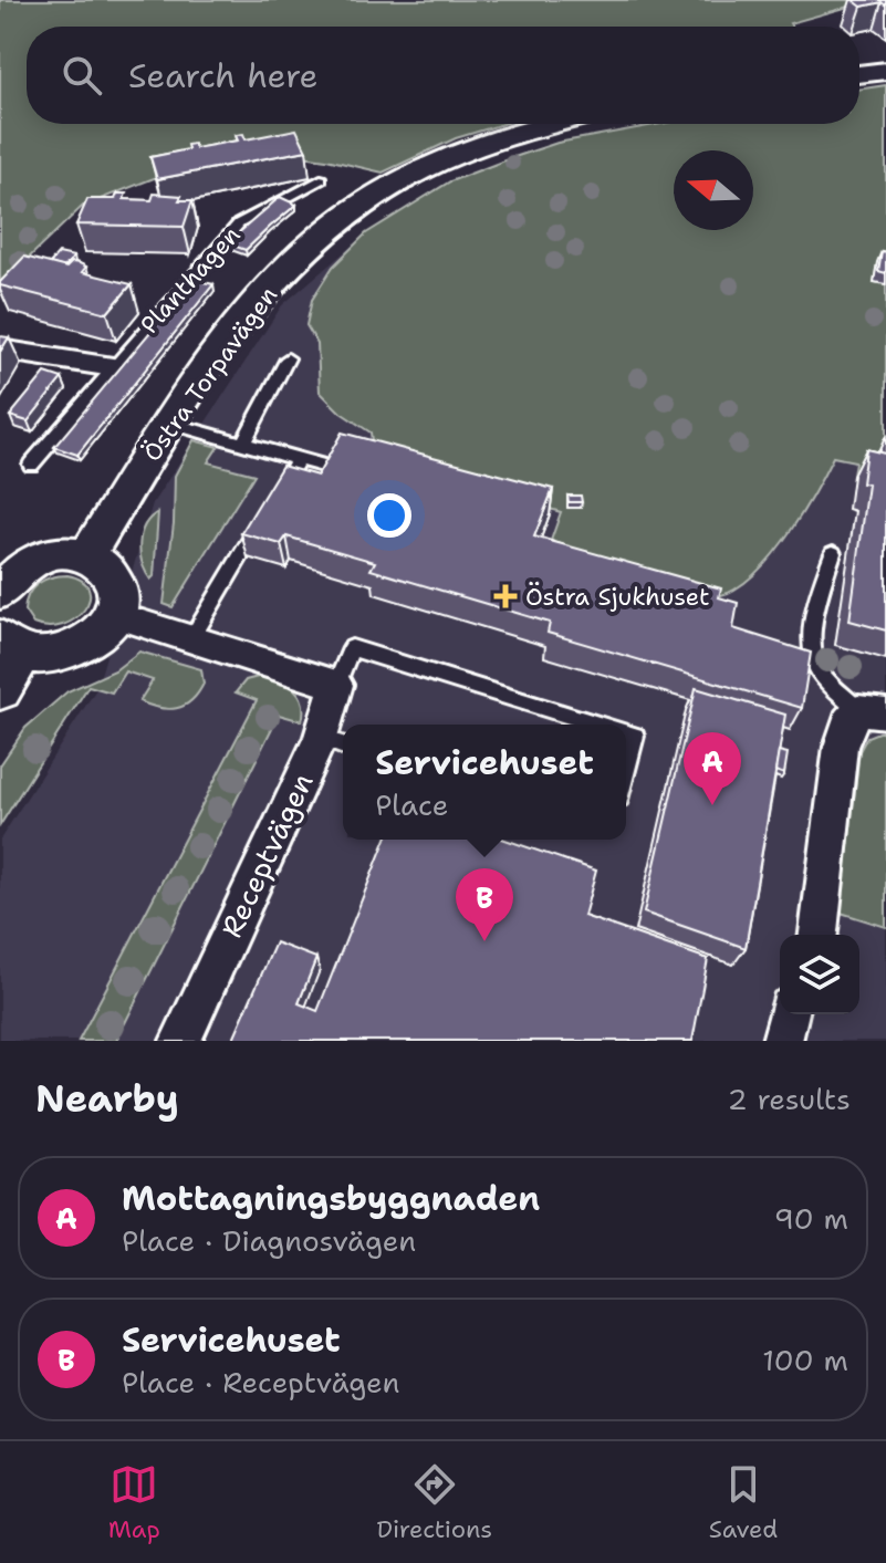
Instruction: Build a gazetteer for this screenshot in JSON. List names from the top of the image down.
{
  "streets": {
    "street": ["Östra Torpavägen", "Receptvägen"],
    "lane": ["Planthagen"]
  },
  "places": {
    "health": ["Östra Sjukhuset"]
  },
  "north": "left",
  "page": {
    "search": "Search here",
    "popup": ["Servicehuset", "Place"],
    "pins": ["A", "B"],
    "heading": ["Nearby", "2 results"],
    "list": [
      {
        "mark": "A",
        "name": "Mottagningsbyggnaden",
        "note": "Place · Diagnosvägen",
        "value": "90 m"
      },
      {
        "mark": "B",
        "name": "Servicehuset",
        "note": "Place · Receptvägen",
        "value": "100 m"
      }
    ],
    "nav": ["Map", "Directions", "Saved"]
  }
}
